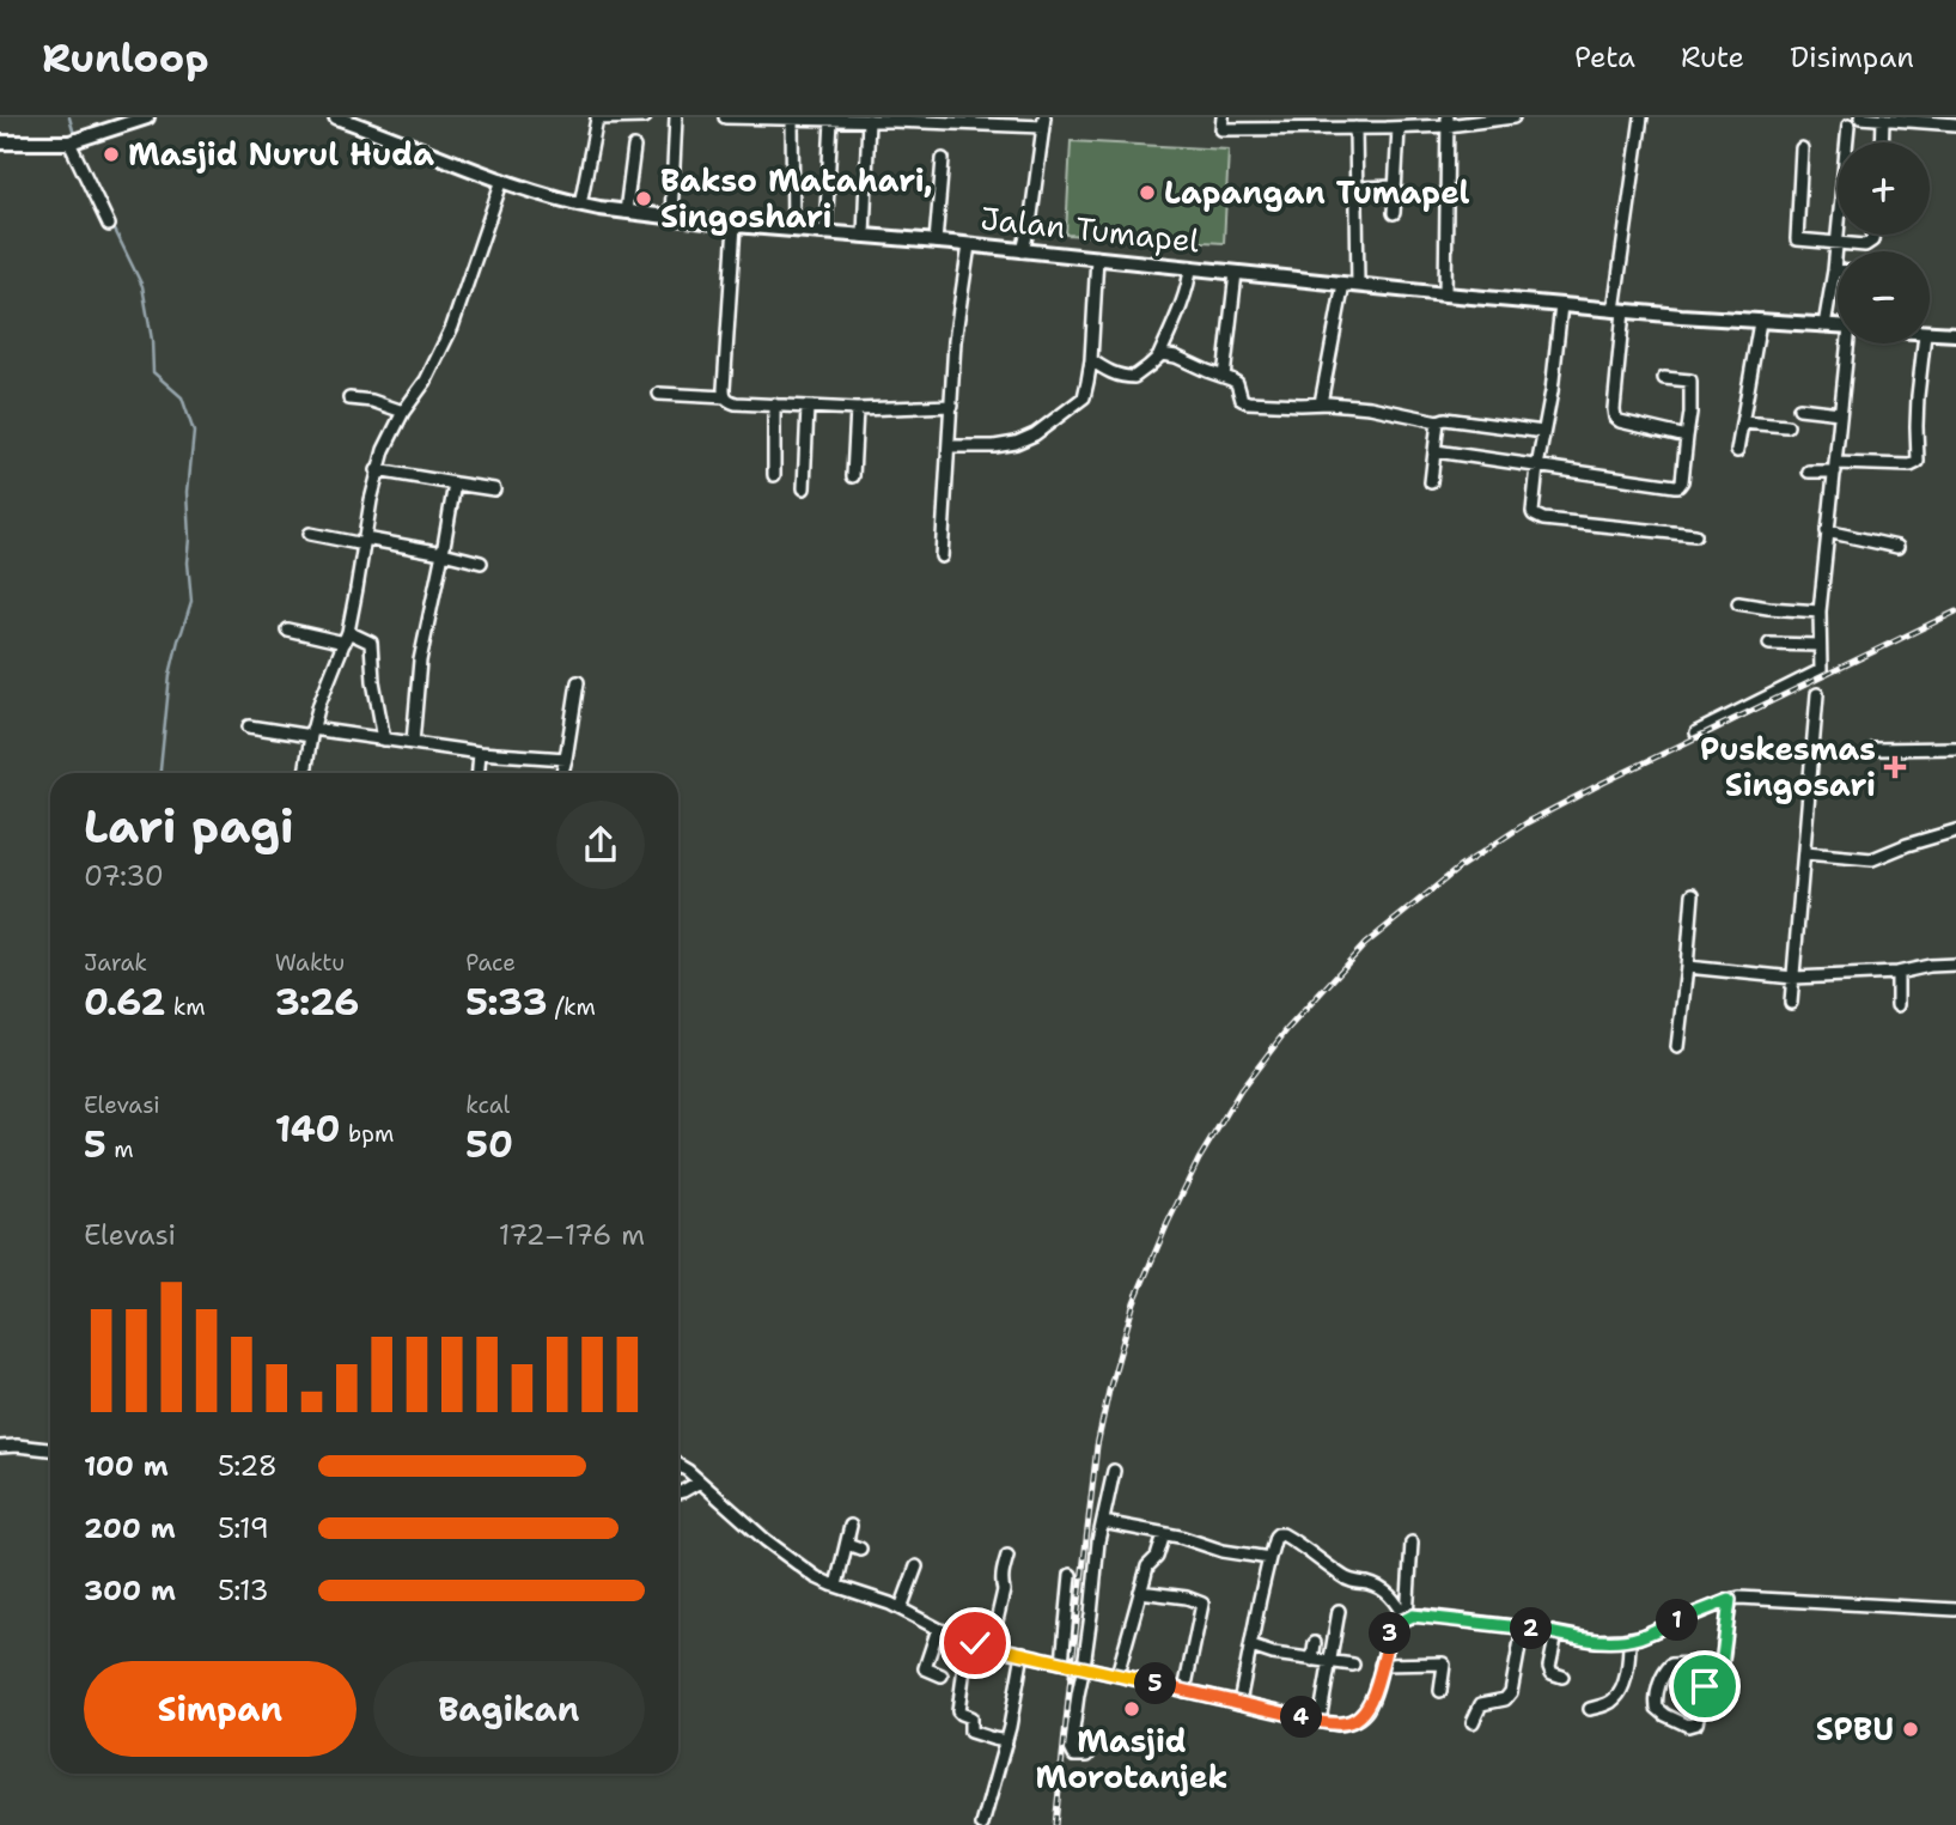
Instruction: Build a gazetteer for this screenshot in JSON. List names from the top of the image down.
{
  "streets": {
    "street": ["Jalan Tumapel"]
  },
  "places": {
    "other": [
      "Masjid Nurul Huda",
      "Lapangan Tumapel",
      "Bakso Matahari, Singoshari",
      "Masjid Morotanjek",
      "SPBU"
    ],
    "health": ["Puskesmas Singosari"]
  },
  "page": {
    "header": "Runloop",
    "nav": ["Peta", "Rute", "Disimpan"],
    "map_buttons": ["+", "−"],
    "heading": ["Lari pagi", "07:30"],
    "stats": [
      ["Jarak", "0.62 km"],
      ["Waktu", "3:26"],
      ["Pace", "5:33 /km"],
      ["Elevasi", "5 m"],
      ["140 bpm"],
      ["kcal", "50"]
    ],
    "chart": ["Elevasi", "172–176 m"],
    "list": [
      {
        "name": "100 m",
        "note": "5:28"
      },
      {
        "name": "200 m",
        "note": "5:19"
      },
      {
        "name": "300 m",
        "note": "5:13"
      }
    ],
    "pins": [
      "1",
      "2",
      "3",
      "5",
      "4"
    ],
    "buttons": ["Simpan", "Bagikan"]
  }
}
